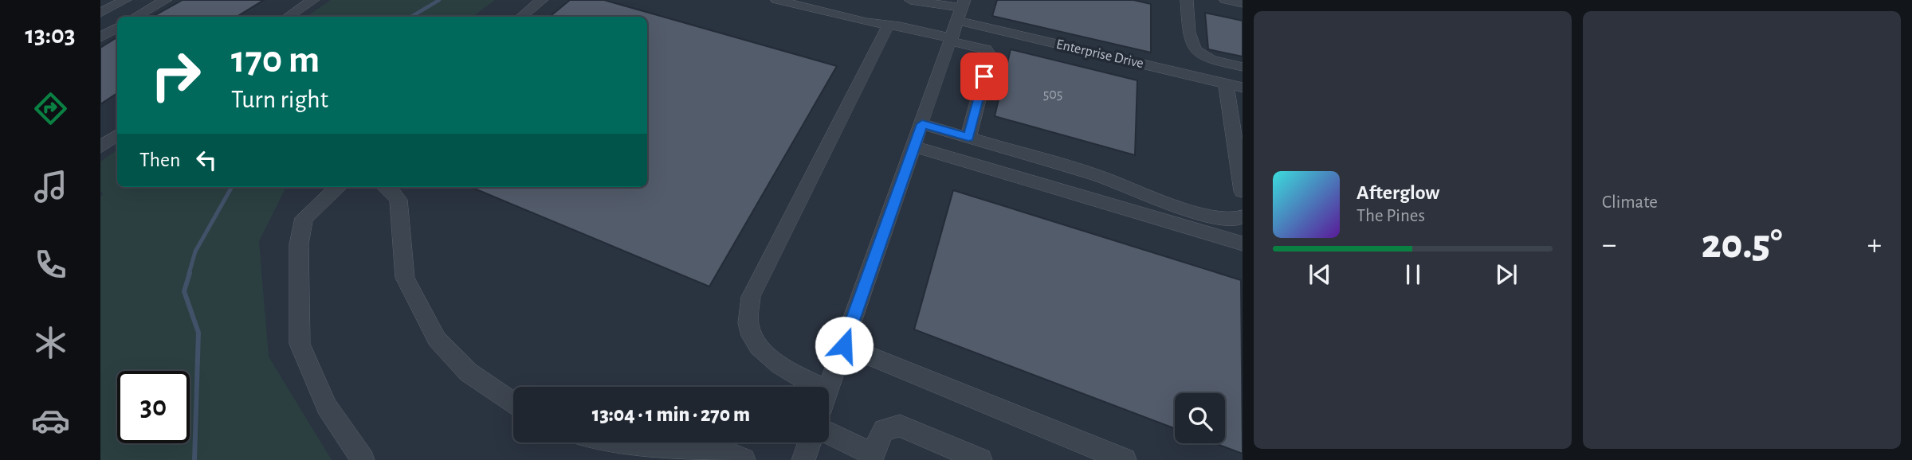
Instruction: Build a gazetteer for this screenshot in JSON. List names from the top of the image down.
{
  "streets": {
    "street": ["Enterprise Drive"]
  },
  "house_numbers": ["505"],
  "page": {
    "tabs": "13:03",
    "tile": "Climate",
    "turn": ["170 m", "Turn right"],
    "then": "Then",
    "song": ["Afterglow", "The Pines"],
    "heat": ["−", "20.5°", "+"],
    "limit": "30",
    "trip": "13:04 · 1 min · 270 m"
  }
}
